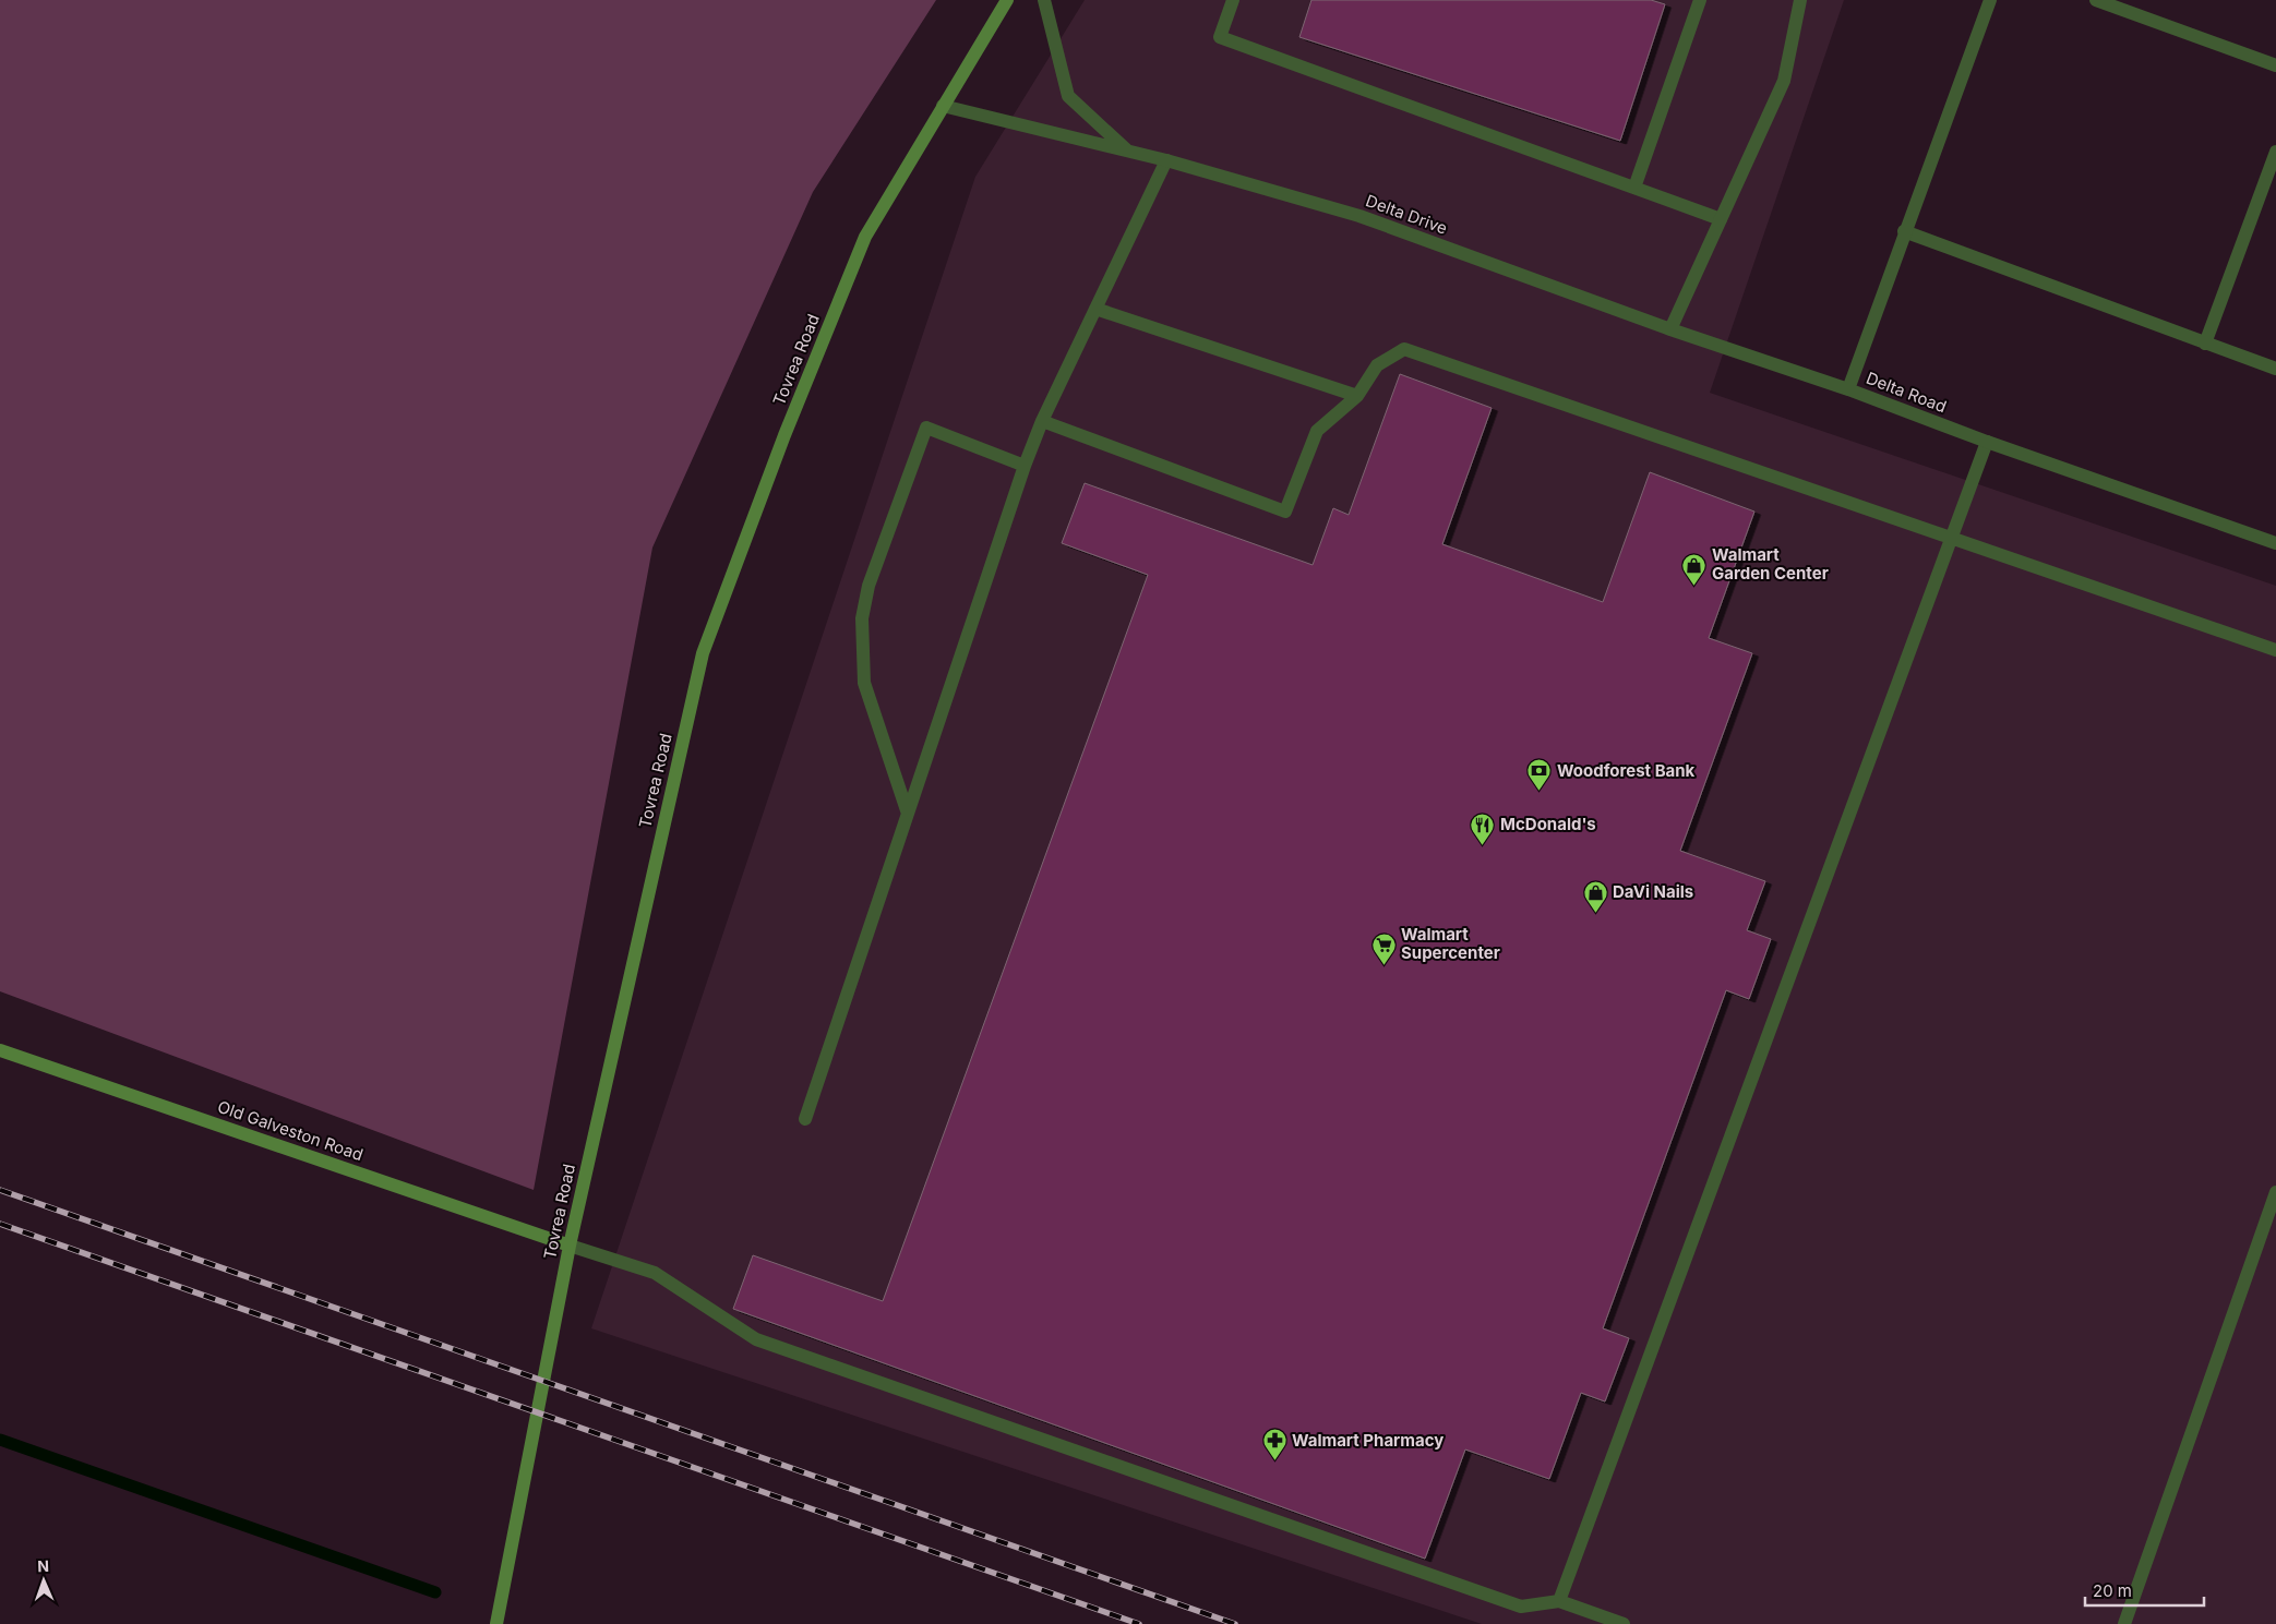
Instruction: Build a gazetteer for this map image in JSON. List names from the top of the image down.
{
  "streets": {
    "street": [
      "Delta Drive",
      "Tovrea Road",
      "Delta Road",
      "Old Galveston Road"
    ]
  },
  "crossings": [
    ["Delta Drive", "Tovrea Road"],
    ["Delta Drive", "Delta Road"],
    ["Tovrea Road", "Old Galveston Road"]
  ],
  "places": {
    "shop": ["Walmart Garden Center", "DaVi Nails"],
    "bank": ["Woodforest Bank"],
    "restaurant": ["McDonald's"],
    "supermarket": ["Walmart Supercenter"],
    "pharmacy": ["Walmart Pharmacy"]
  },
  "scale_bar": "20 m",
  "north": "top"
}
